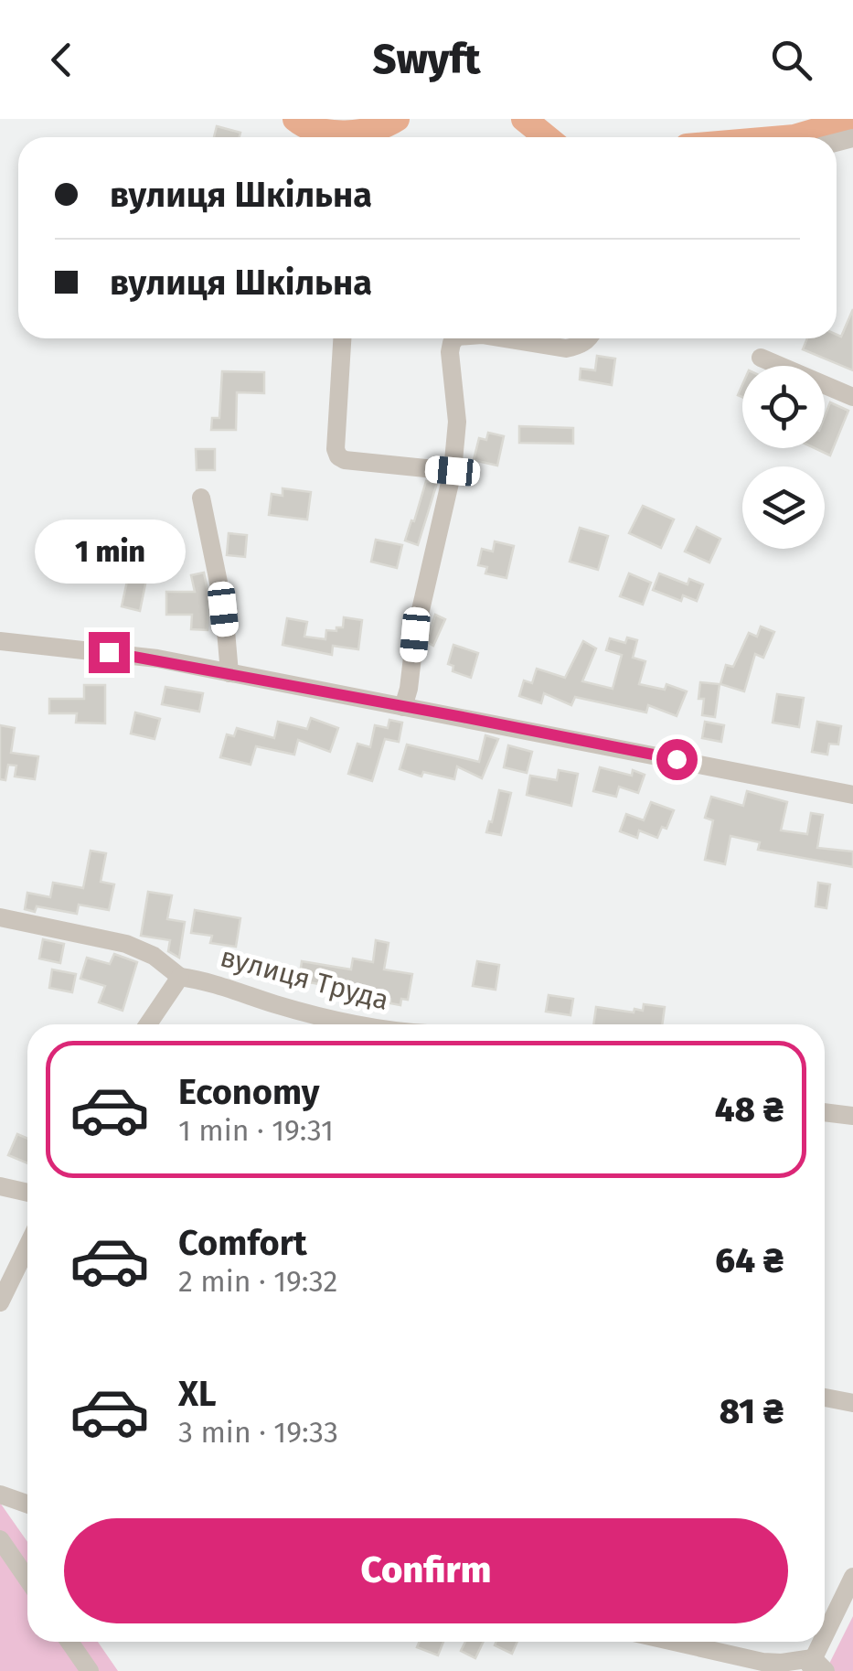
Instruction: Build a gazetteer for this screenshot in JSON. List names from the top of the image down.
{
  "streets": {
    "street": ["вулиця Труда"]
  },
  "page": {
    "header": "Swyft",
    "banner": ["вулиця Шкільна", "вулиця Шкільна"],
    "bubble": "1 min",
    "list": [
      {
        "name": "Economy",
        "note": "1 min · 19:31",
        "value": "48 ₴"
      },
      {
        "name": "Comfort",
        "note": "2 min · 19:32",
        "value": "64 ₴"
      },
      {
        "name": "XL",
        "note": "3 min · 19:33",
        "value": "81 ₴"
      }
    ],
    "buttons": "Confirm"
  }
}
